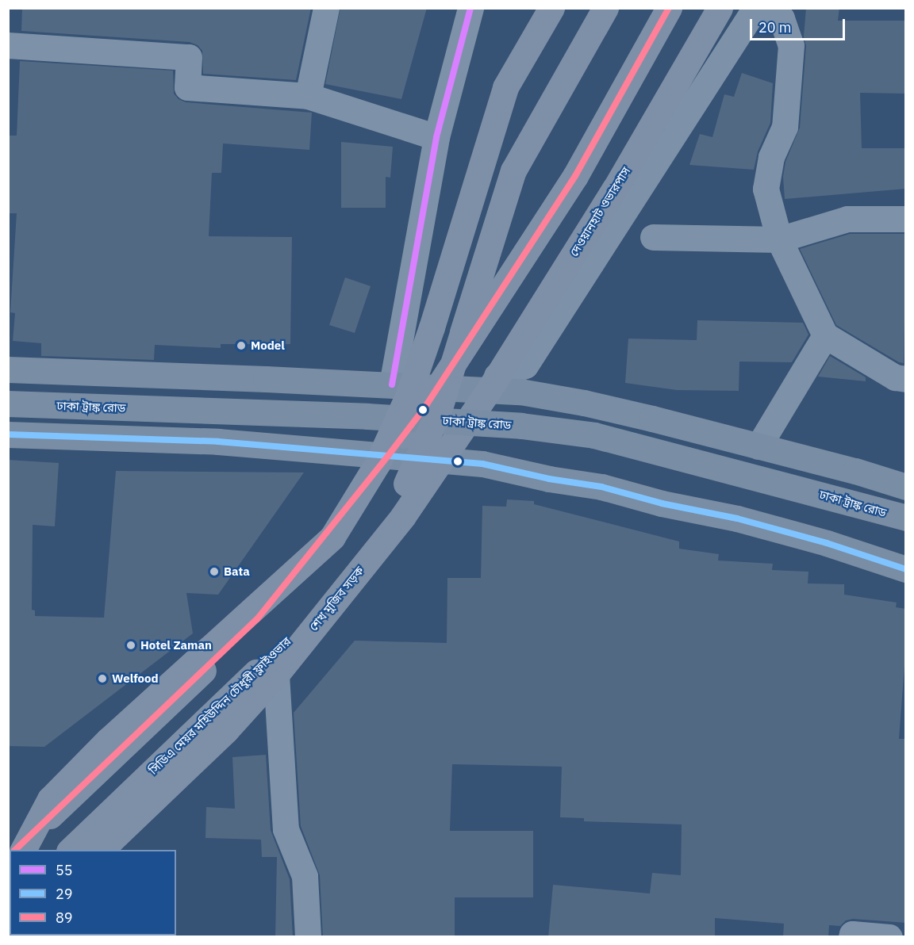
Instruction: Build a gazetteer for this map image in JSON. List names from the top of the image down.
{
  "streets": {
    "highway": ["দেওয়ানহাট ওভারপাস", "শেখ মুজিব সড়ক", "সিডিএ মেয়র মহিউদ্দিন চৌধুরী ফ্লাইওভার"],
    "main road": ["ঢাকা ট্রাঙ্ক রোড"]
  },
  "crossings": [
    ["দেওয়ানহাট ওভারপাস", "শেখ মুজিব সড়ক"]
  ],
  "places": [
    "Model",
    "Bata",
    "Hotel Zaman",
    "Welfood"
  ],
  "lines": ["transit line 55", "transit line 89", "transit line 29"],
  "legend": ["55", "29", "89"],
  "scale_bar": "20 m"
}
